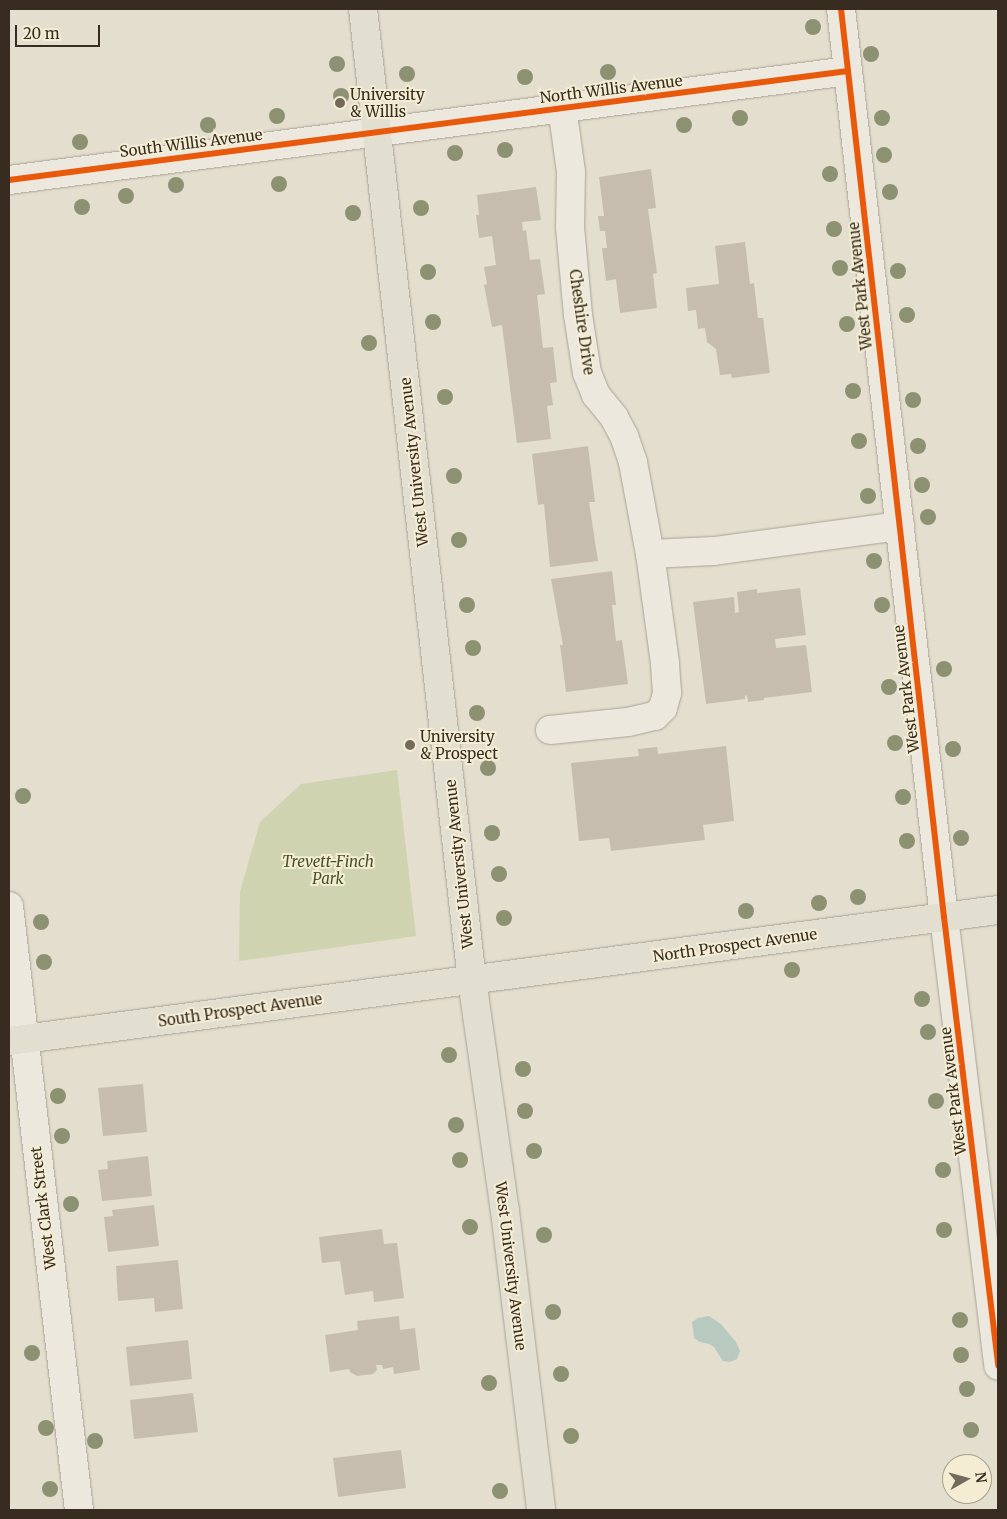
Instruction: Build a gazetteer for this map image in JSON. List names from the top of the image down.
{
  "streets": {
    "main road": ["West University Avenue", "North Prospect Avenue", "South Prospect Avenue"],
    "street": [
      "North Willis Avenue",
      "South Willis Avenue",
      "West Park Avenue",
      "Cheshire Drive",
      "West Clark Street"
    ]
  },
  "crossings": [
    ["North Willis Avenue", "South Willis Avenue"],
    ["North Willis Avenue", "West Park Avenue"],
    ["North Willis Avenue", "Cheshire Drive"],
    ["North Willis Avenue", "West University Avenue"],
    ["South Willis Avenue", "West University Avenue"],
    ["West Park Avenue", "North Prospect Avenue"],
    ["West University Avenue", "North Prospect Avenue"],
    ["West University Avenue", "South Prospect Avenue"],
    ["North Prospect Avenue", "South Prospect Avenue"],
    ["South Prospect Avenue", "West Clark Street"]
  ],
  "parks": ["Trevett-Finch Park"],
  "places": ["University & Willis", "University & Prospect"],
  "scale_bar": "20 m",
  "north": "right"
}
